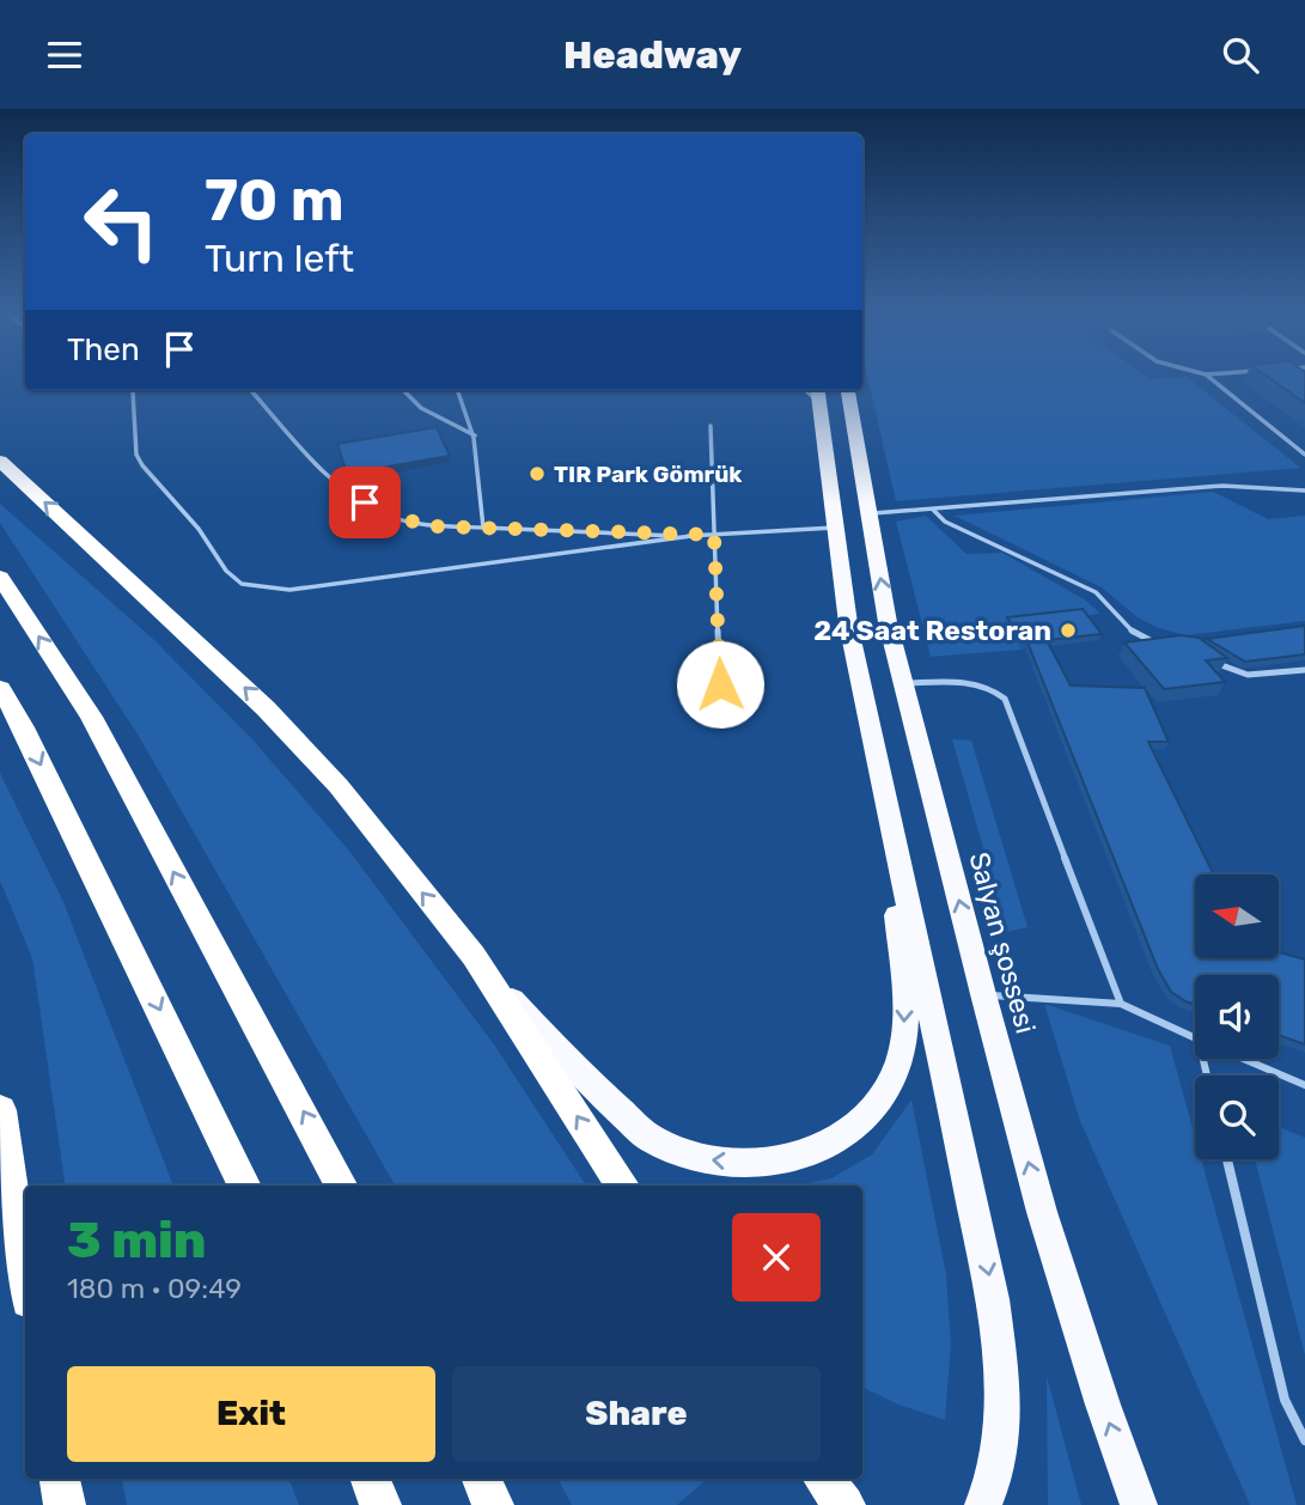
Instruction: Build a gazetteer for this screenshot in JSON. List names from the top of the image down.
{
  "streets": {
    "highway": ["Salyan şossesi"]
  },
  "places": ["TIR Park Gömrük", "24 Saat Restoran"],
  "north": "left",
  "page": {
    "header": "Headway",
    "turn": ["70 m", "Turn left"],
    "then": "Then",
    "heading": ["3 min", "180 m · 09:49"],
    "buttons": ["Exit", "Share"]
  }
}
